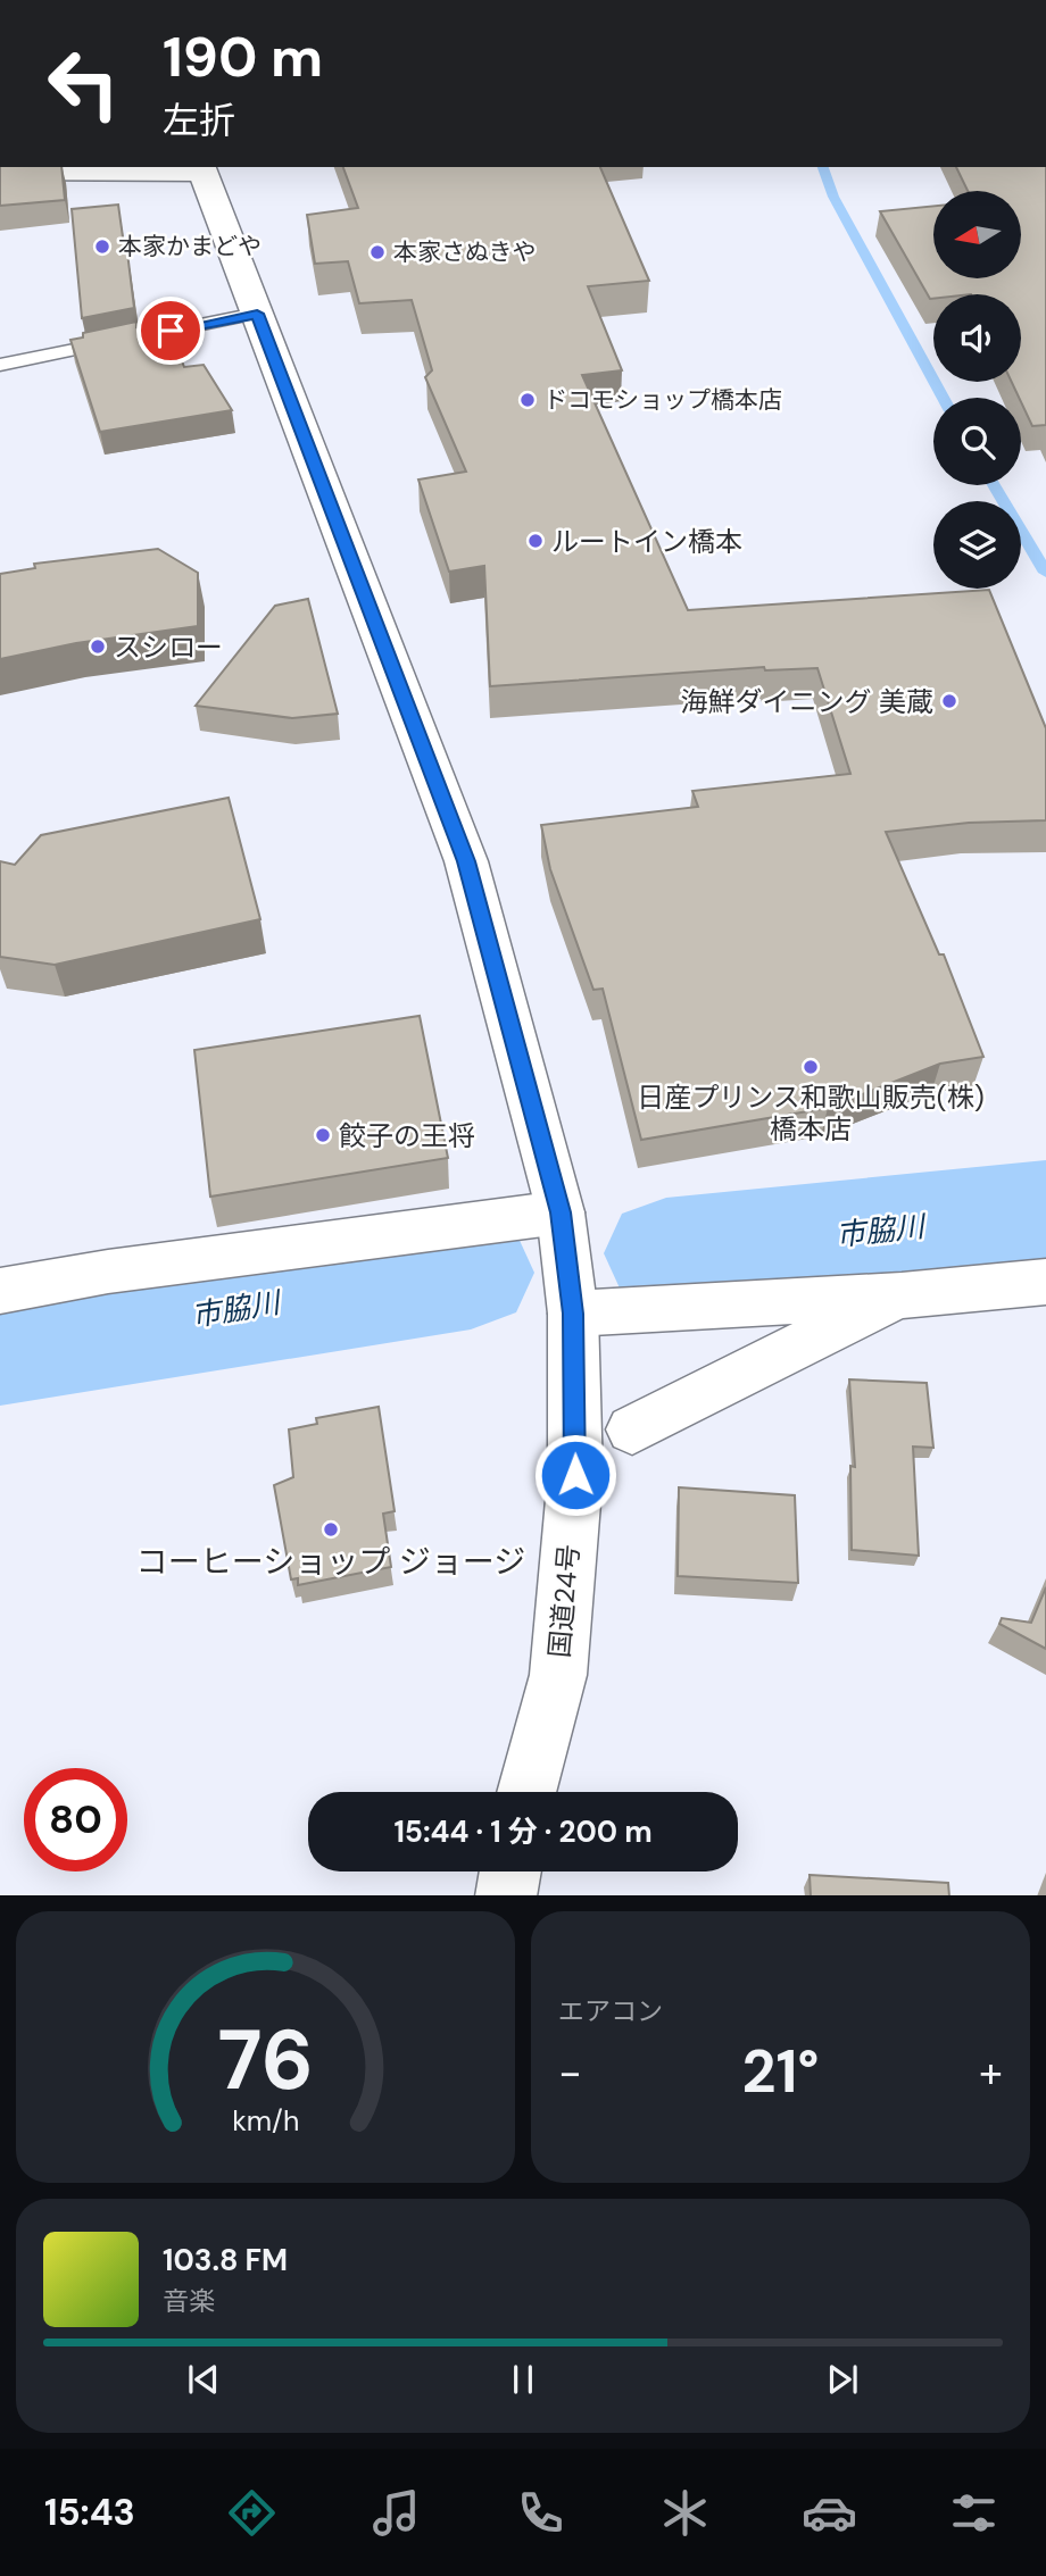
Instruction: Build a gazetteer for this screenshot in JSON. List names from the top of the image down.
{
  "streets": {
    "main road": ["国道24号"]
  },
  "water": ["市脇川"],
  "places": [
    "本家かまどや",
    "本家さぬきや",
    "ドコモショップ橋本店",
    "ルートイン橋本",
    "スシロー",
    "海鮮ダイニング 美蔵",
    "日産プリンス和歌山販売(株) 橋本店",
    "餃子の王将",
    "コーヒーショップ ジョージ"
  ],
  "north": "left",
  "page": {
    "turn": ["190 m", "左折"],
    "limit": "80",
    "trip": "15:44 · 1 分 · 200 m",
    "tile": "エアコン",
    "heat": ["−", "21°", "+"],
    "song": ["103.8 FM", "音楽"],
    "tabs": "15:43",
    "gauge": ["76", "km/h"]
  }
}
